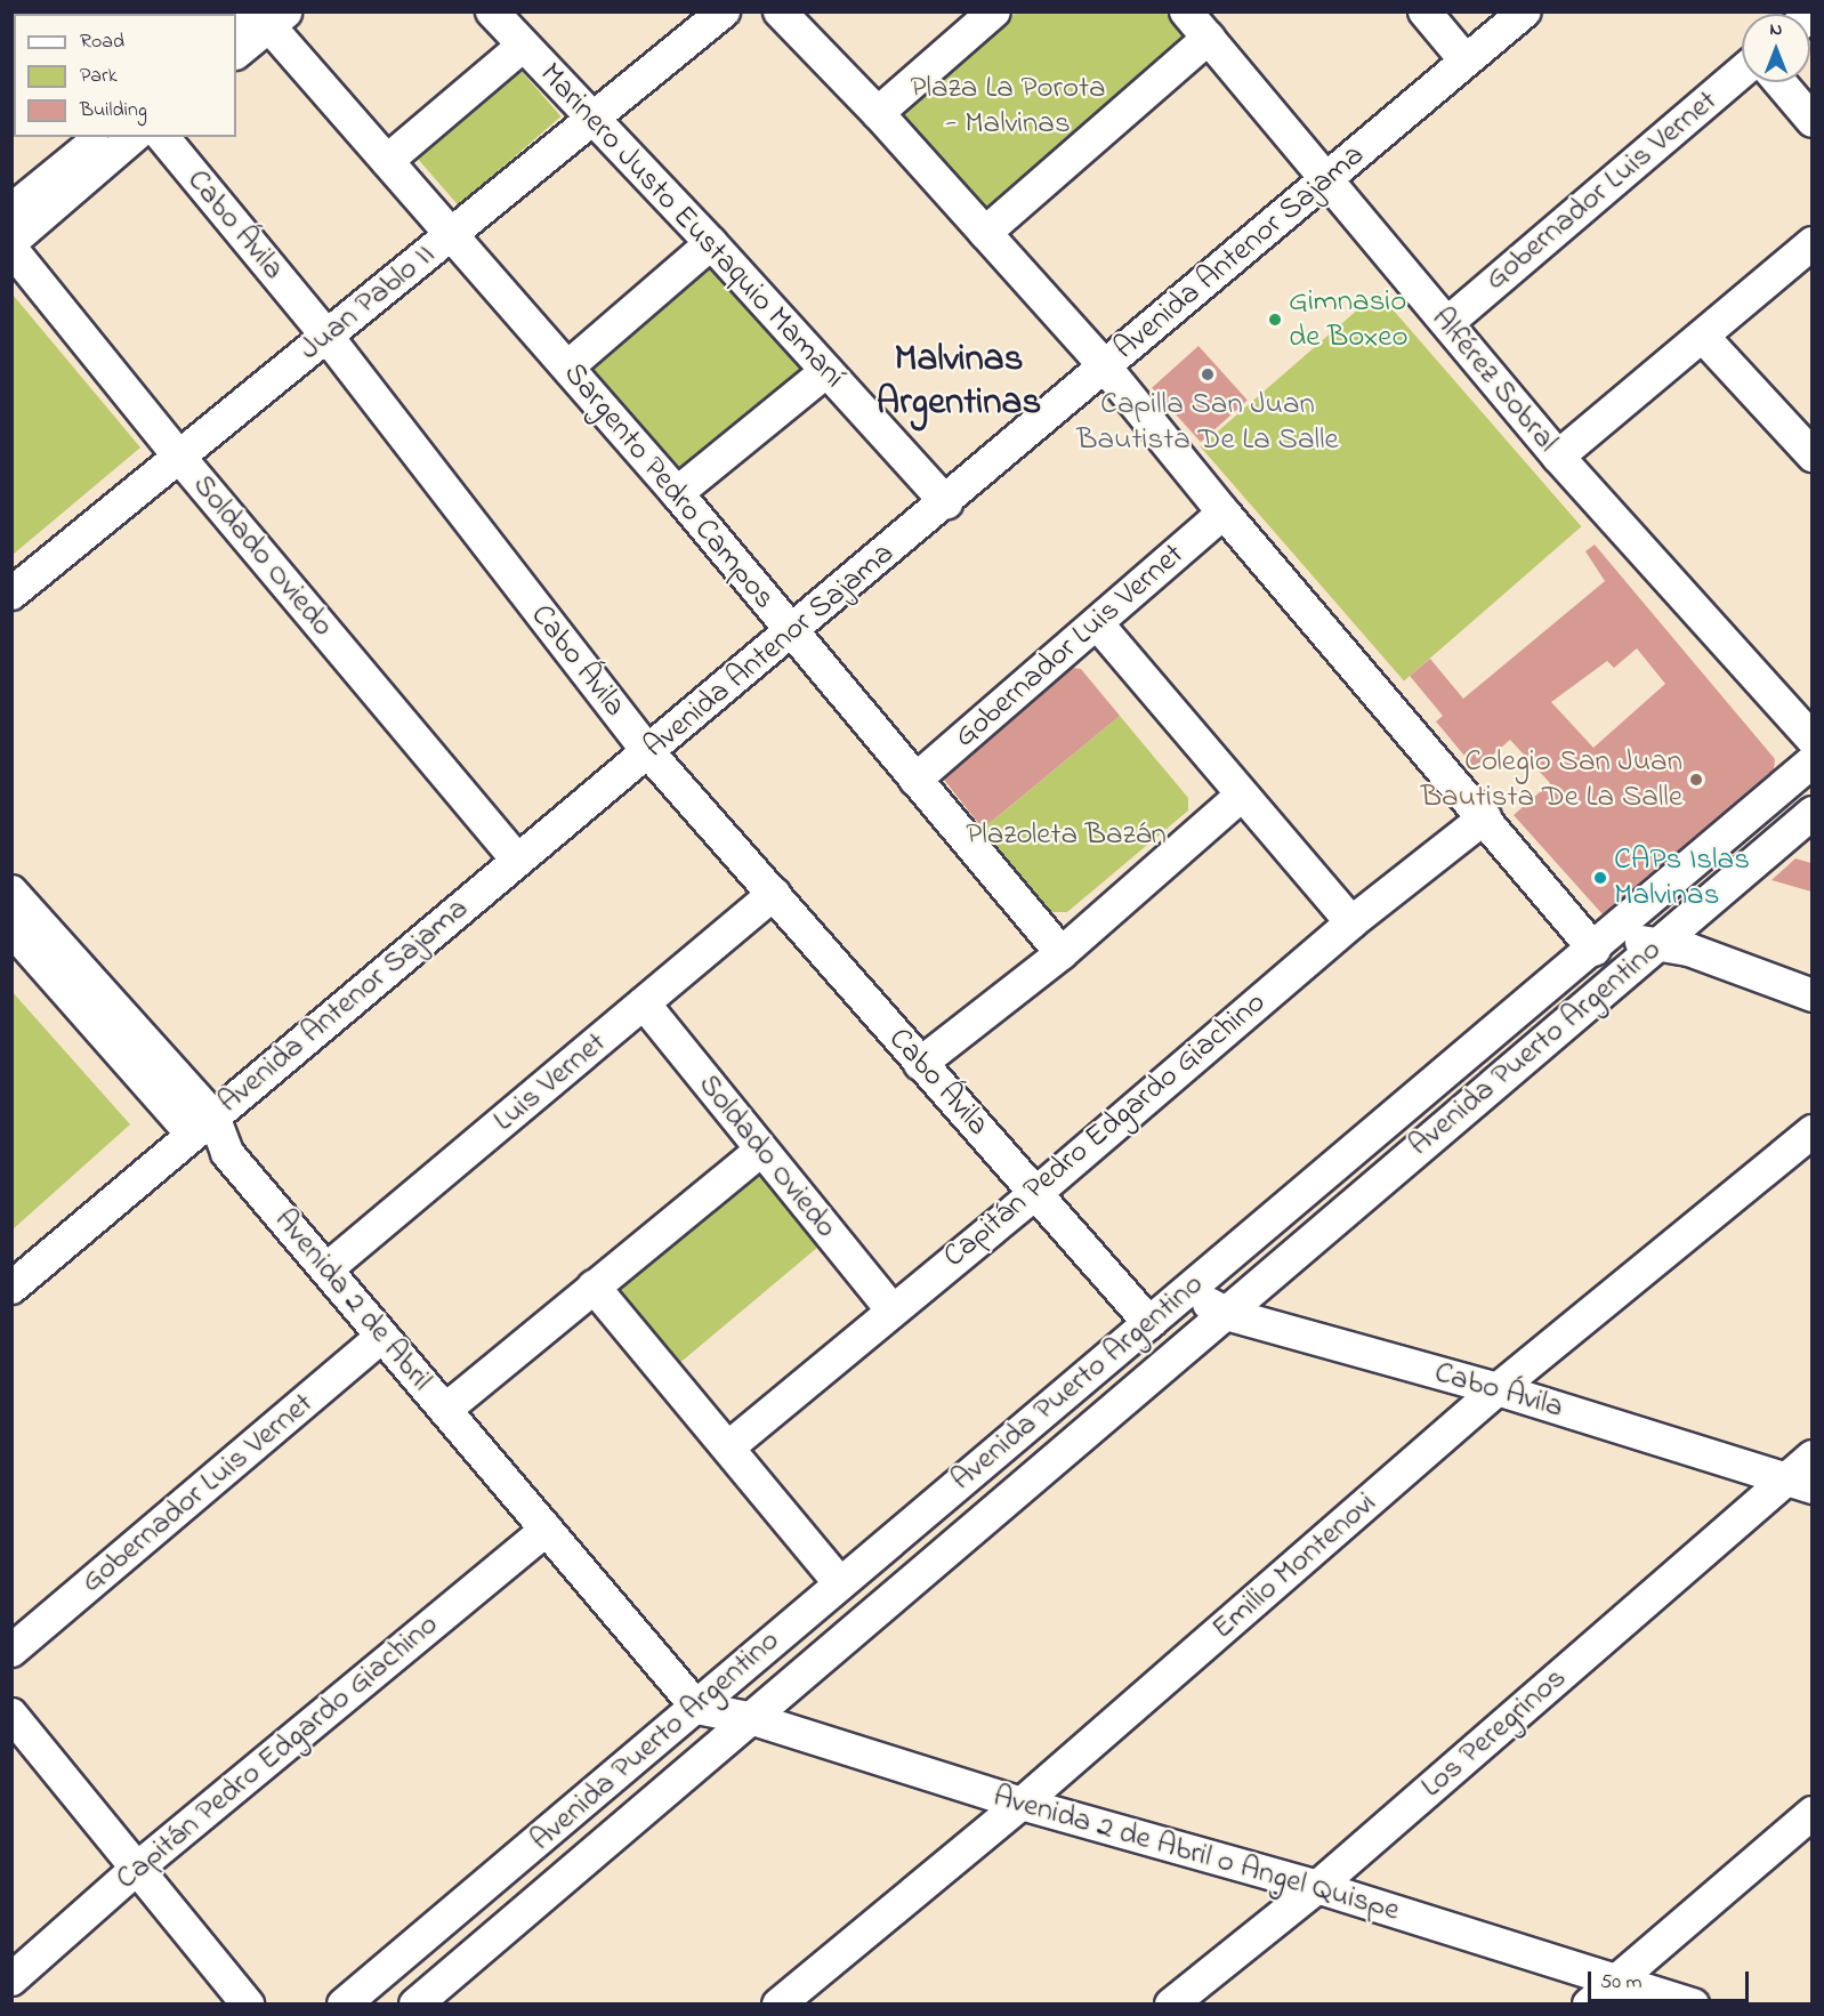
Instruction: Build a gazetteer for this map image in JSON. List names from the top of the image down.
{
  "streets": {
    "street": [
      "Gobernador Luis Vernet",
      "Cabo Ávila",
      "Marinero Justo Eustaquio Mamaní",
      "Avenida Antenor Sajama",
      "Juan Pablo II",
      "Alférez Sobral",
      "Sargento Pedro Campos",
      "Soldado Oviedo",
      "Avenida Puerto Argentino",
      "Luis Vernet",
      "Capitán Pedro Edgardo Giachino",
      "Avenida 2 de Abril",
      "Emilio Montenovi",
      "Los Peregrinos",
      "Avenida 2 de Abril o Angel Quispe"
    ]
  },
  "crossings": [
    ["Gobernador Luis Vernet", "Alférez Sobral"],
    ["Gobernador Luis Vernet", "Sargento Pedro Campos"],
    ["Gobernador Luis Vernet", "Avenida 2 de Abril"],
    ["Cabo Ávila", "Avenida Antenor Sajama"],
    ["Cabo Ávila", "Juan Pablo II"],
    ["Cabo Ávila", "Avenida Puerto Argentino"],
    ["Cabo Ávila", "Luis Vernet"],
    ["Cabo Ávila", "Capitán Pedro Edgardo Giachino"],
    ["Cabo Ávila", "Emilio Montenovi"],
    ["Cabo Ávila", "Los Peregrinos"],
    ["Marinero Justo Eustaquio Mamaní", "Avenida Antenor Sajama"],
    ["Marinero Justo Eustaquio Mamaní", "Juan Pablo II"],
    ["Avenida Antenor Sajama", "Alférez Sobral"],
    ["Avenida Antenor Sajama", "Sargento Pedro Campos"],
    ["Avenida Antenor Sajama", "Soldado Oviedo"],
    ["Avenida Antenor Sajama", "Avenida 2 de Abril"],
    ["Juan Pablo II", "Sargento Pedro Campos"],
    ["Juan Pablo II", "Soldado Oviedo"],
    ["Soldado Oviedo", "Luis Vernet"],
    ["Soldado Oviedo", "Capitán Pedro Edgardo Giachino"],
    ["Avenida Puerto Argentino", "Avenida 2 de Abril"],
    ["Avenida Puerto Argentino", "Avenida 2 de Abril o Angel Quispe"],
    ["Luis Vernet", "Avenida 2 de Abril"],
    ["Capitán Pedro Edgardo Giachino", "Avenida 2 de Abril"],
    ["Avenida 2 de Abril", "Avenida 2 de Abril o Angel Quispe"],
    ["Emilio Montenovi", "Avenida 2 de Abril o Angel Quispe"],
    ["Los Peregrinos", "Avenida 2 de Abril o Angel Quispe"]
  ],
  "districts": ["Malvinas Argentinas"],
  "parks": ["Plaza La Porota - Malvinas", "Plazoleta Bazán"],
  "places": [
    "Gimnasio de Boxeo",
    "Capilla San Juan Bautista De La Salle",
    "Colegio San Juan Bautista De La Salle",
    "CAPs Islas Malvinas"
  ],
  "legend": ["Road", "Park", "Building"],
  "scale_bar": "50 m",
  "north": "top"
}
